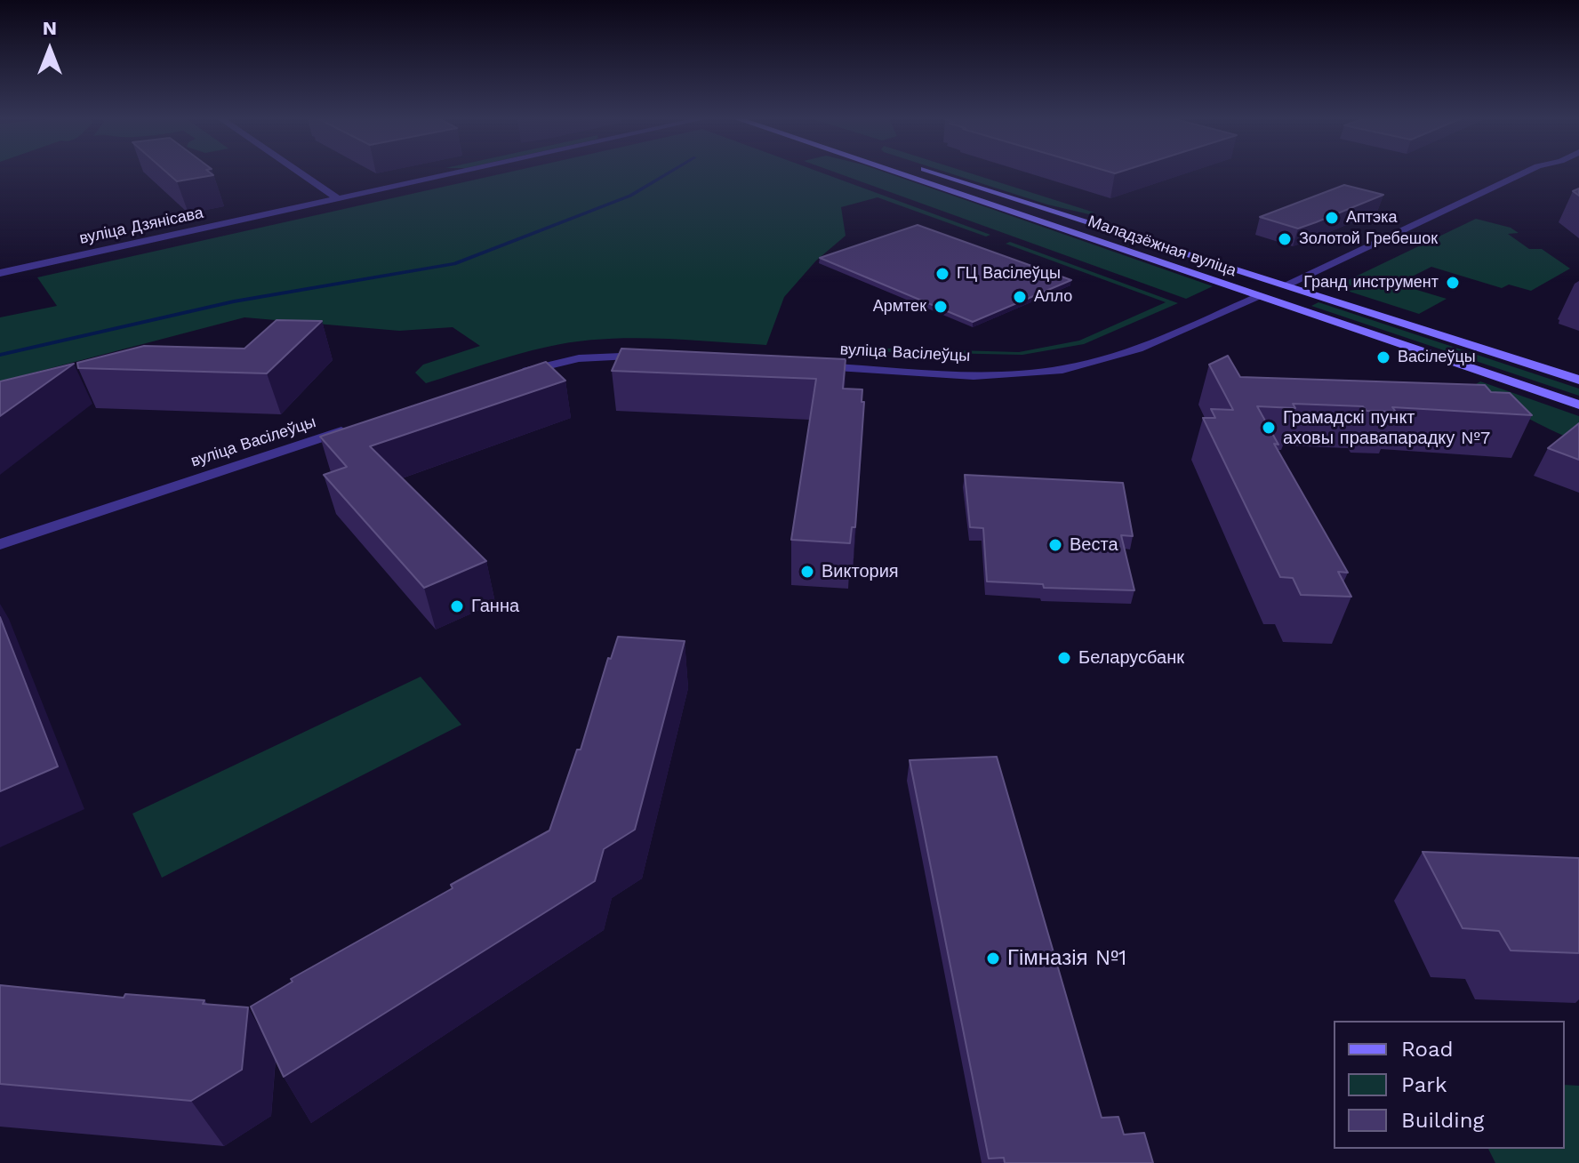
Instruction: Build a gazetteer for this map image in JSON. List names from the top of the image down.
{
  "streets": {
    "main road": ["Маладзёжная вуліца", "вуліца Васілеўцы"],
    "street": ["вуліца Дзянісава"]
  },
  "crossings": [
    ["Маладзёжная вуліца", "вуліца Васілеўцы"]
  ],
  "places": [
    "Аптэка",
    "Золотой Гребешок",
    "ГЦ Васілеўцы",
    "Гранд инструмент",
    "Алло",
    "Армтек",
    "Васілеўцы",
    "Грамадскі пункт аховы правапарадку №7",
    "Веста",
    "Виктория",
    "Ганна",
    "Беларусбанк",
    "Гімназія №1"
  ],
  "legend": ["Road", "Park", "Building"],
  "north": "top"
}
